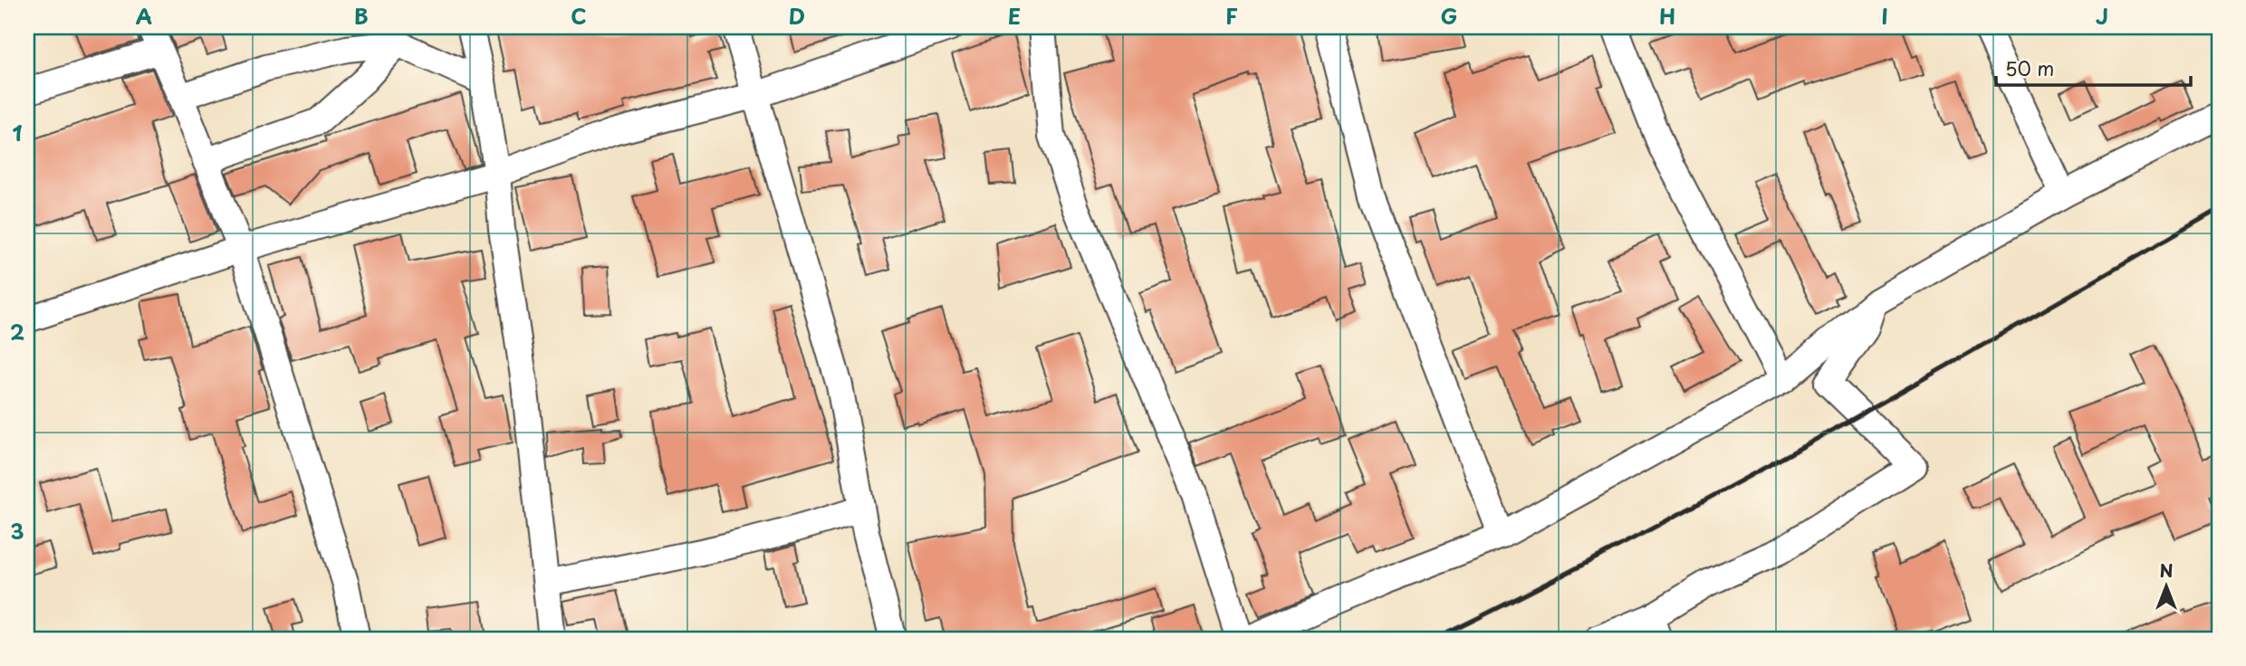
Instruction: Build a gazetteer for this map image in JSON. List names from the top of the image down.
{
  "scale_bar": "50 m",
  "north": "top",
  "grid": {
    "columns": [
      "A",
      "B",
      "C",
      "D",
      "E",
      "F",
      "G",
      "H",
      "I",
      "J"
    ],
    "rows": ["1", "2", "3"]
  }
}
